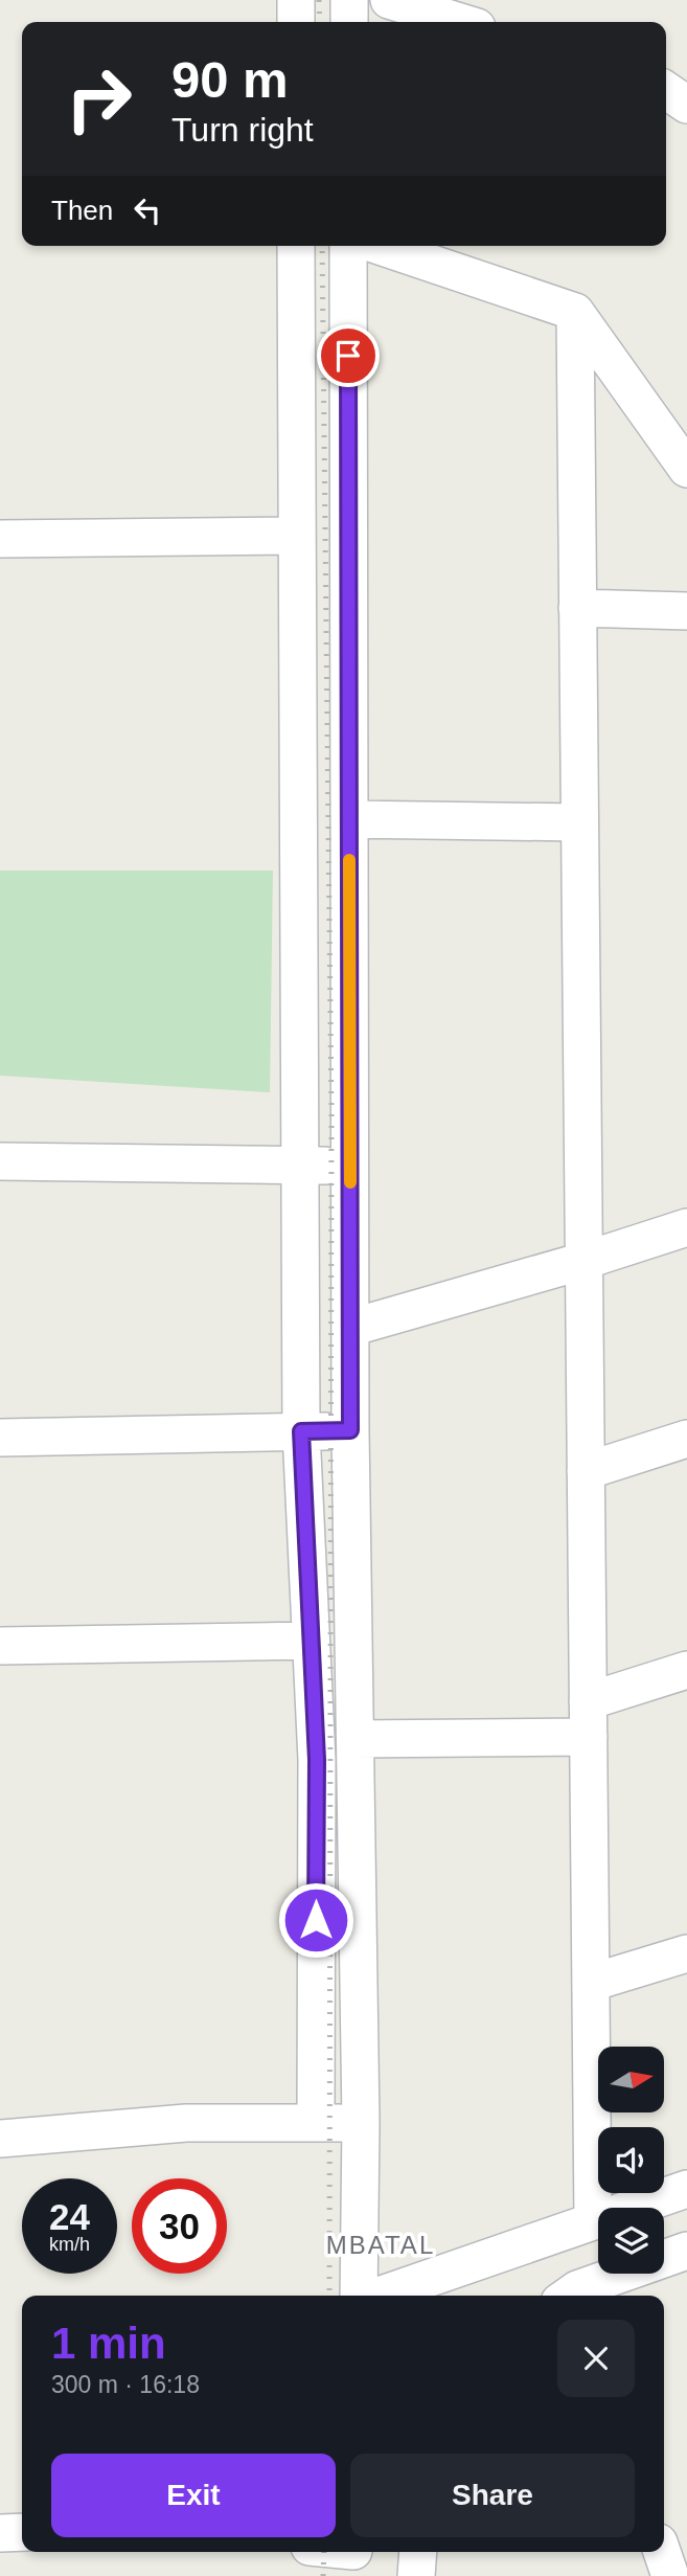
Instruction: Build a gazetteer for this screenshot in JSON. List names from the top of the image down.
{
  "districts": ["MBATAL"],
  "north": "right",
  "page": {
    "turn": ["90 m", "Turn right"],
    "then": "Then",
    "speed": "24 km/h",
    "limit": "30",
    "heading": ["1 min", "300 m · 16:18"],
    "buttons": ["Exit", "Share"]
  }
}
